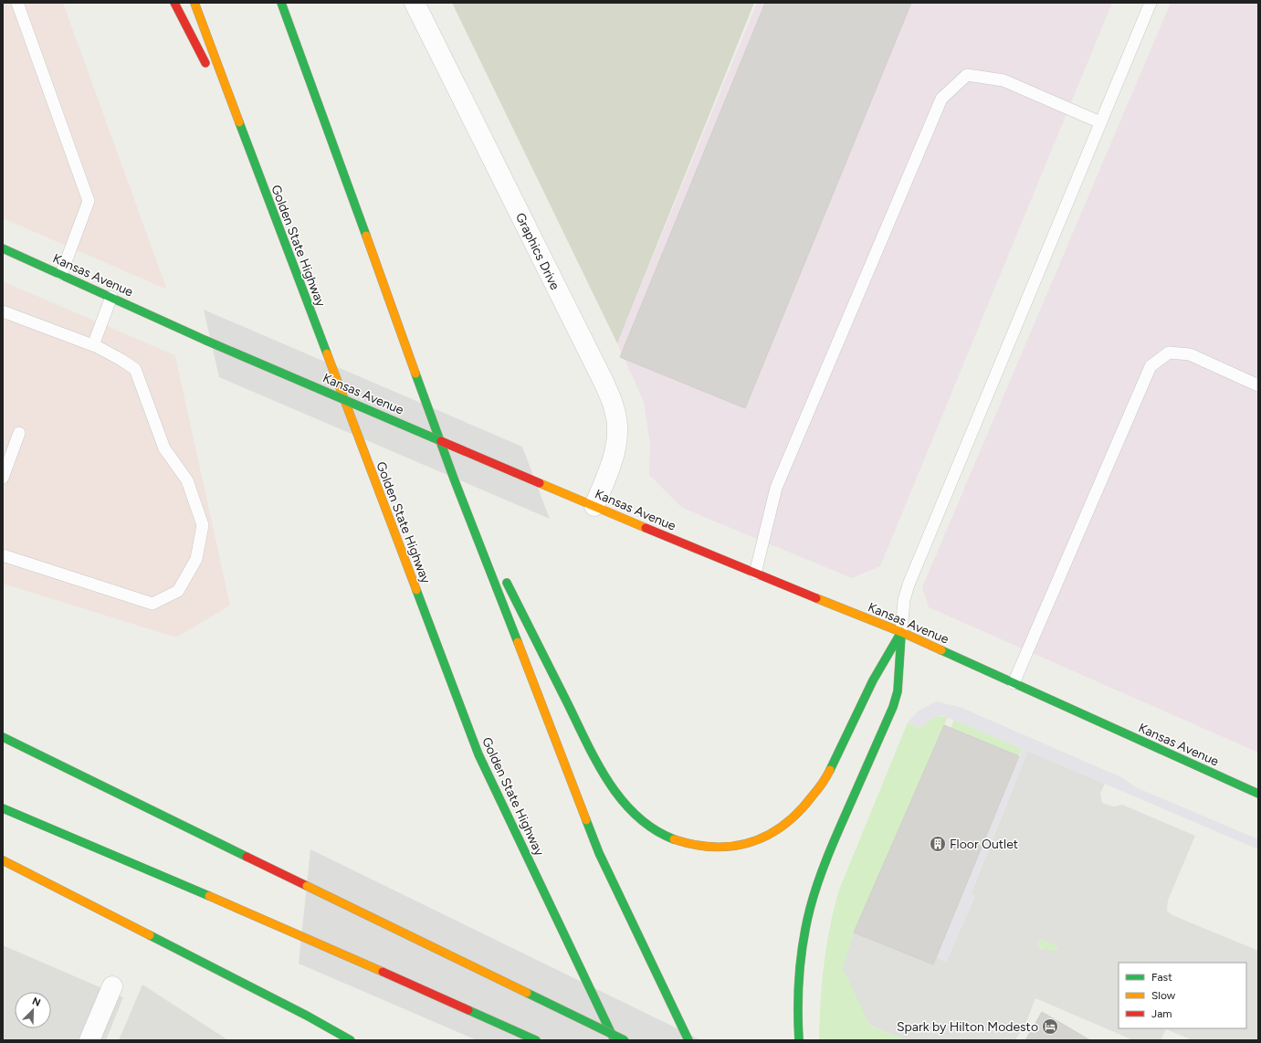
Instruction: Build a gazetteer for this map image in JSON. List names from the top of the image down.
{
  "streets": {
    "main road": ["Golden State Highway", "Kansas Avenue"],
    "street": ["Graphics Drive"]
  },
  "crossings": [
    ["Graphics Drive", "Kansas Avenue"]
  ],
  "places": {
    "building": ["Floor Outlet"],
    "hotel": ["Spark by Hilton Modesto"]
  },
  "legend": ["Fast", "Slow", "Jam"],
  "north": "top right"
}
